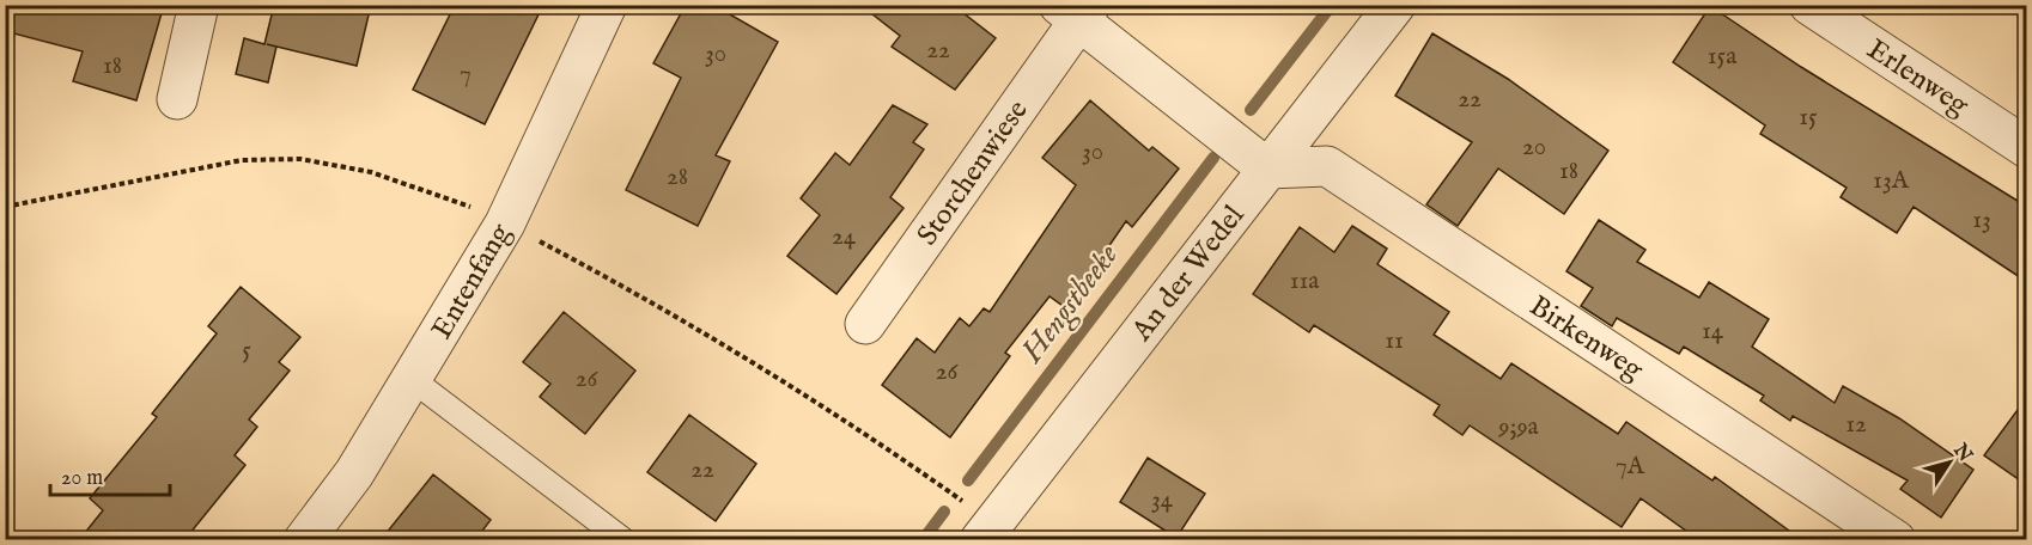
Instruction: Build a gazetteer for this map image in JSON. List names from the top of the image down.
{
  "streets": {
    "street": [
      "Erlenweg",
      "Storchenwiese",
      "An der Wedel",
      "Entenfang",
      "Birkenweg"
    ]
  },
  "crossings": [
    ["Storchenwiese", "An der Wedel"],
    ["Storchenwiese", "Birkenweg"],
    ["An der Wedel", "Birkenweg"]
  ],
  "water": ["Hengstbeeke"],
  "house_numbers": [
    "22",
    "30",
    "15a",
    "18",
    "7",
    "22",
    "15",
    "20",
    "30",
    "18",
    "28",
    "13A",
    "13",
    "24",
    "11a",
    "14",
    "11",
    "5",
    "26",
    "26",
    "12",
    "9;9a",
    "7A",
    "22",
    "34"
  ],
  "scale_bar": "20 m",
  "north": "top right"
}
